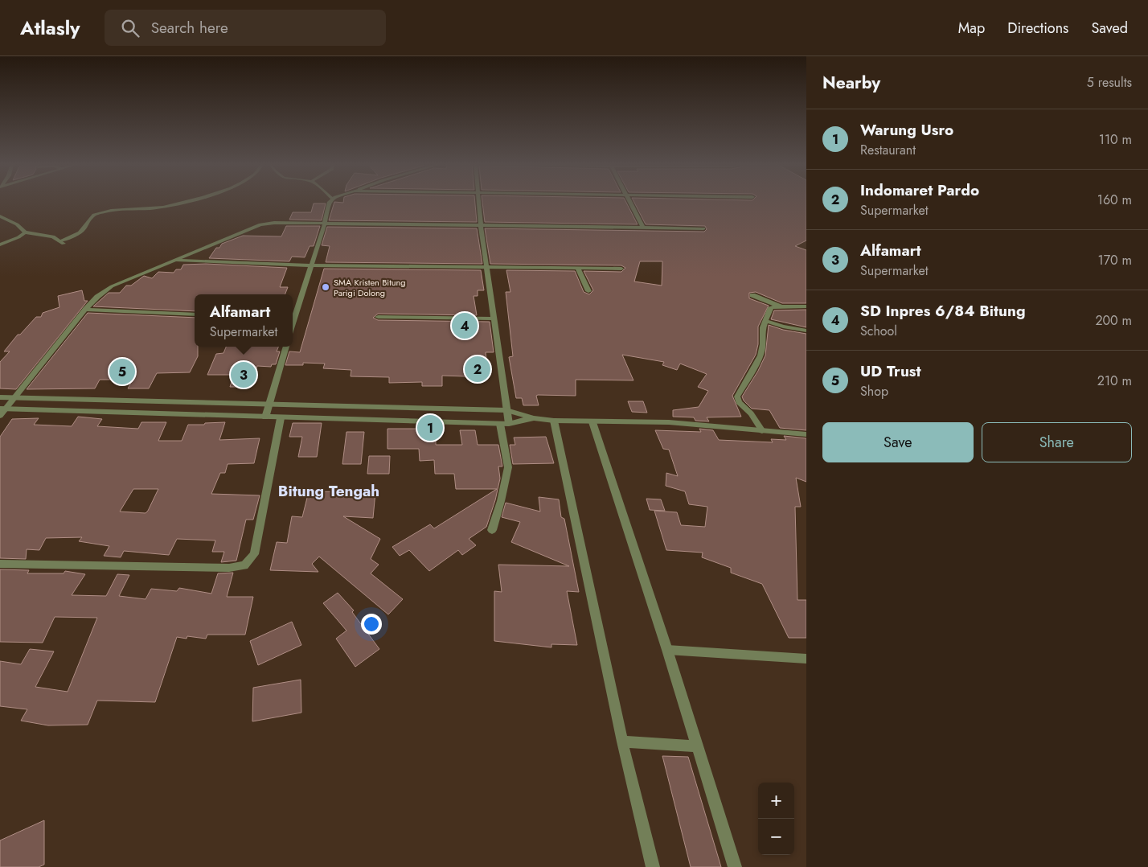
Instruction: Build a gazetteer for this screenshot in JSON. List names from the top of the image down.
{
  "districts": ["Bitung Tengah"],
  "places": ["SMA Kristen Bitung Parigi Dolong"],
  "page": {
    "header": "Atlasly",
    "search": "Search here",
    "nav": ["Map", "Directions", "Saved"],
    "heading": ["Nearby", "5 results"],
    "list": [
      {
        "mark": "1",
        "name": "Warung Usro",
        "note": "Restaurant",
        "value": "110 m"
      },
      {
        "mark": "2",
        "name": "Indomaret Pardo",
        "note": "Supermarket",
        "value": "160 m"
      },
      {
        "mark": "3",
        "name": "Alfamart",
        "note": "Supermarket",
        "value": "170 m"
      },
      {
        "mark": "4",
        "name": "SD Inpres 6/84 Bitung",
        "note": "School",
        "value": "200 m"
      },
      {
        "mark": "5",
        "name": "UD Trust",
        "note": "Shop",
        "value": "210 m"
      }
    ],
    "popup": ["Alfamart", "Supermarket"],
    "pins": [
      "4",
      "2",
      "5",
      "3",
      "1"
    ],
    "buttons": ["Save", "Share"],
    "map_buttons": ["+", "−"]
  }
}
